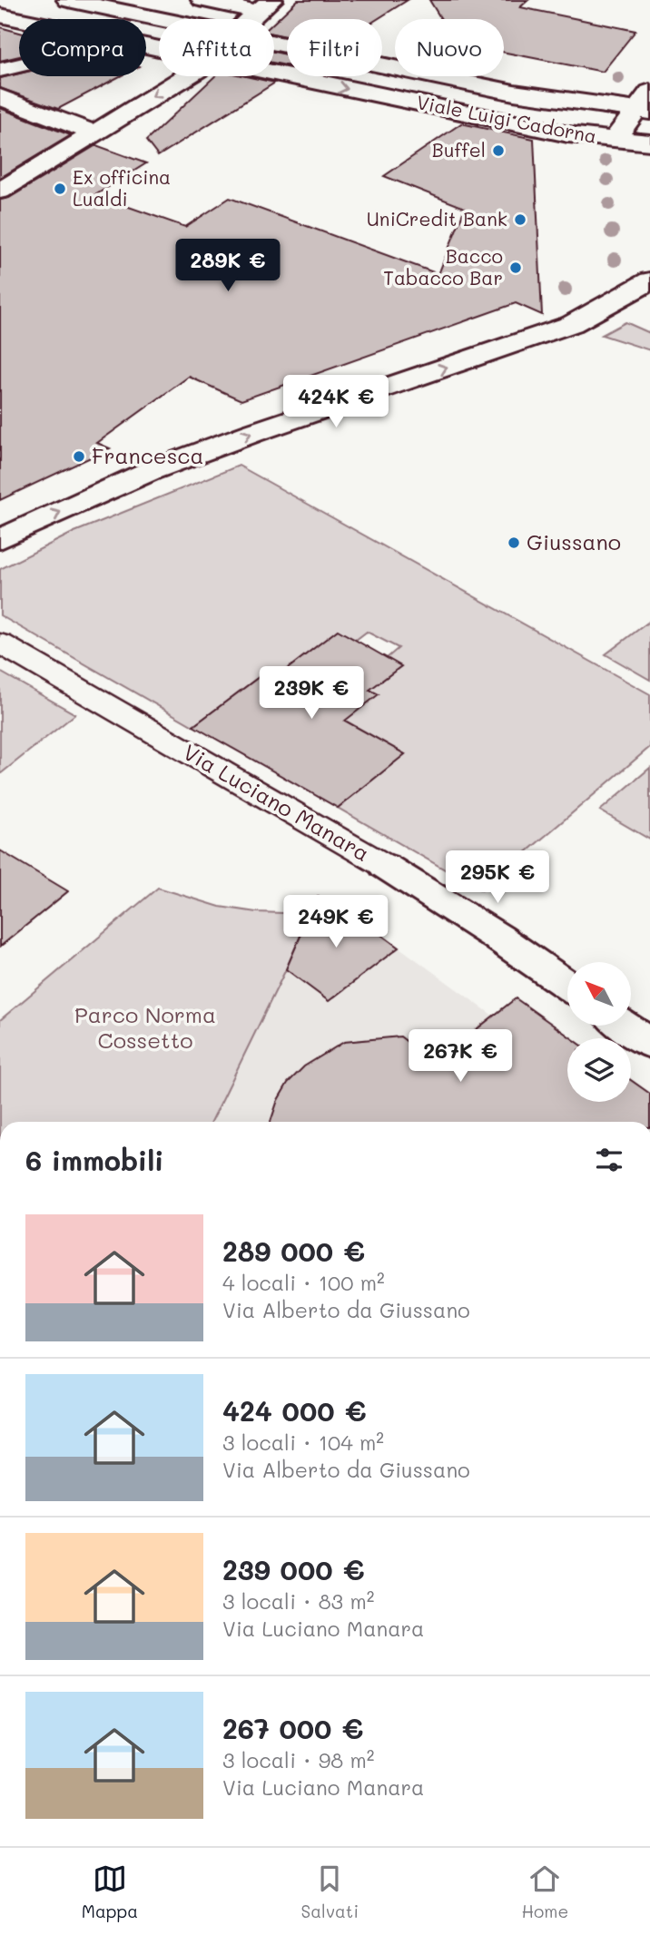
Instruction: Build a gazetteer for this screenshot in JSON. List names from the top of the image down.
{
  "streets": {
    "street": ["Viale Luigi Cadorna", "Via Luciano Manara"]
  },
  "parks": ["Parco Norma Cossetto"],
  "places": [
    "Buffel",
    "Ex officina Lualdi",
    "UniCredit Bank",
    "Bacco Tabacco Bar",
    "Francesca",
    "Giussano"
  ],
  "north": "top left",
  "page": {
    "chip": [
      "Compra",
      "Affitta",
      "Filtri",
      "Nuovo"
    ],
    "price": [
      "289K €",
      "424K €",
      "239K €",
      "295K €",
      "249K €",
      "267K €"
    ],
    "heading": "6 immobili",
    "list": [
      {
        "name": "289 000 €",
        "note": "4 locali · 100 m² · Via Alberto da Giussano"
      },
      {
        "name": "424 000 €",
        "note": "3 locali · 104 m² · Via Alberto da Giussano"
      },
      {
        "name": "239 000 €",
        "note": "3 locali · 83 m² · Via Luciano Manara"
      },
      {
        "name": "267 000 €",
        "note": "3 locali · 98 m² · Via Luciano Manara"
      }
    ],
    "tabs": ["Mappa", "Salvati", "Home"]
  }
}
